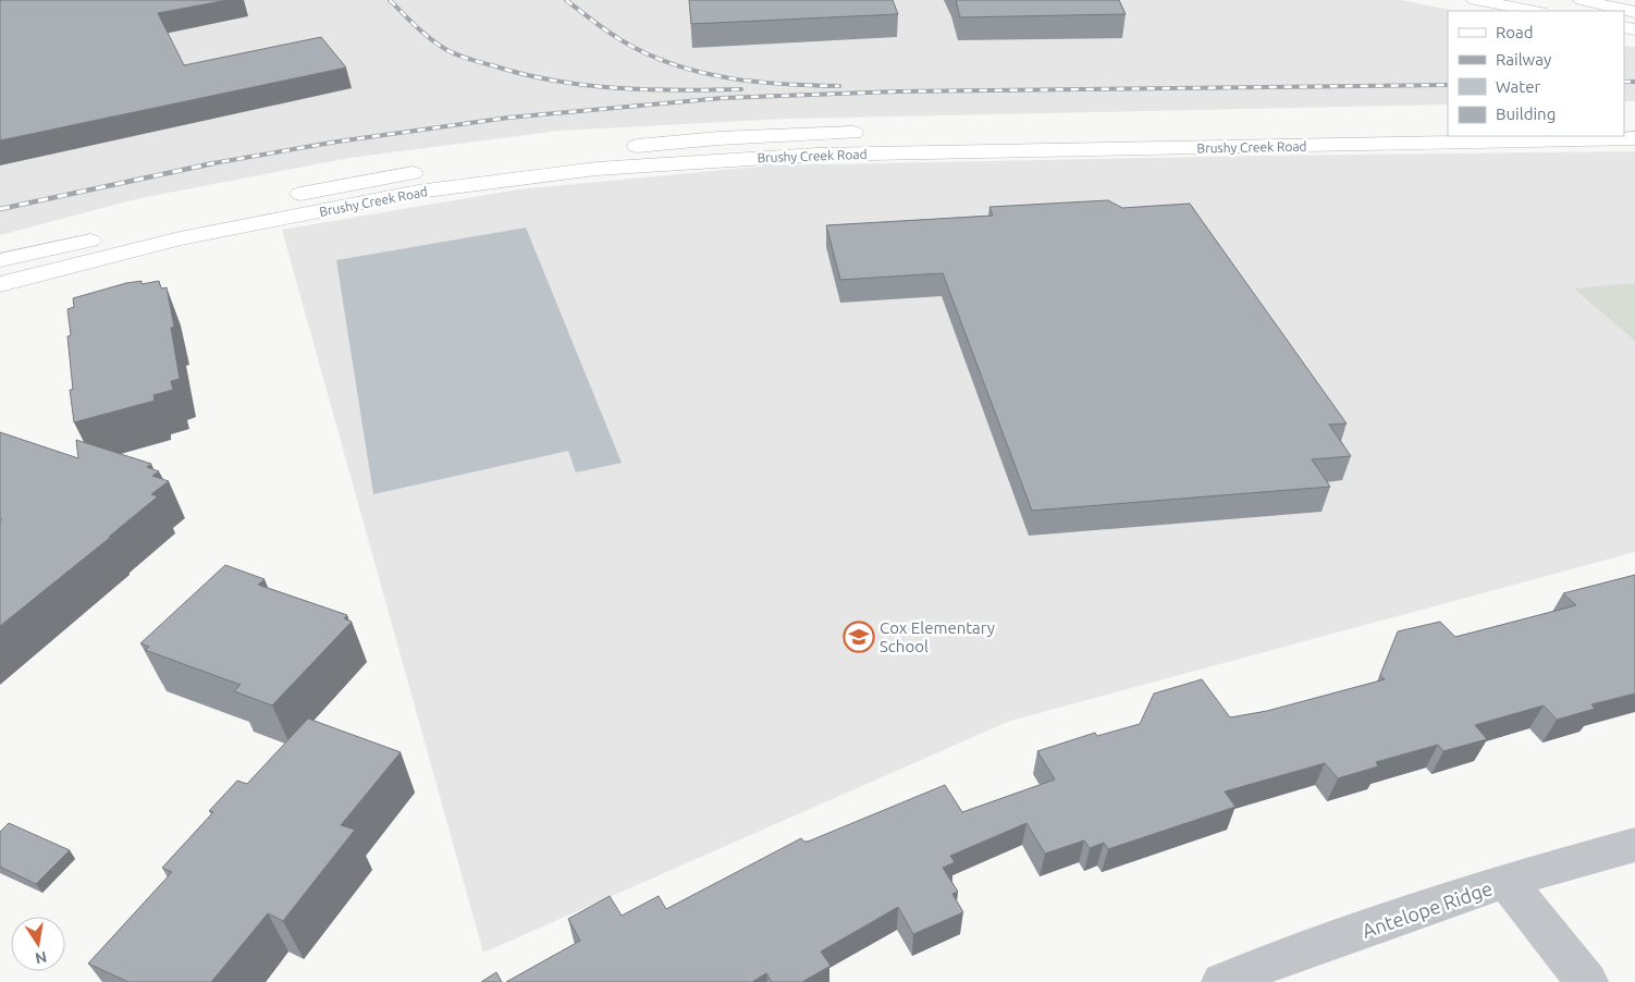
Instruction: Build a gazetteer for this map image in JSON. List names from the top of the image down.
{
  "streets": {
    "main road": ["Brushy Creek Road"],
    "street": ["Antelope Ridge"]
  },
  "places": {
    "school or university": ["Cox Elementary School"]
  },
  "legend": [
    "Road",
    "Railway",
    "Water",
    "Building"
  ],
  "north": "bottom"
}
